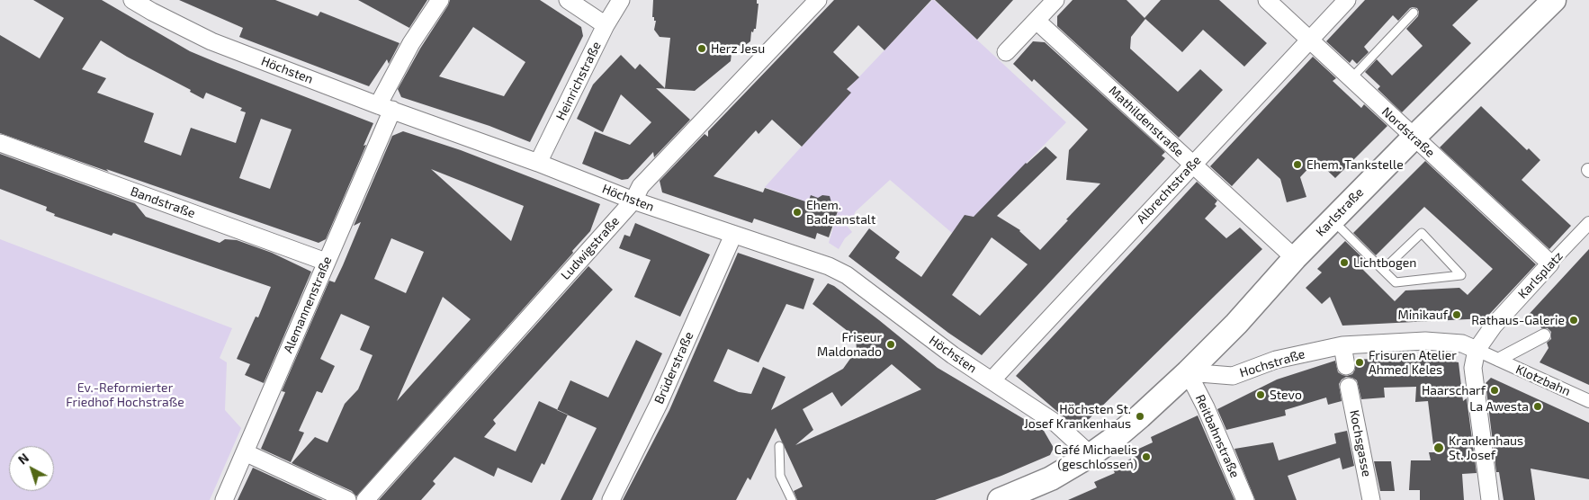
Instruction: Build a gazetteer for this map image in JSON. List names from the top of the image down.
{
  "streets": {
    "main road": ["Karlstraße"],
    "street": [
      "Höchsten",
      "Heinrichstraße",
      "Mathildenstraße",
      "Nordstraße",
      "Albrechtstraße",
      "Bandstraße",
      "Ludwigstraße",
      "Karlsplatz",
      "Alemannenstraße",
      "Hochstraße",
      "Brüderstraße",
      "Klotzbahn",
      "Reitbahnstraße",
      "Kochsgasse"
    ]
  },
  "crossings": [
    ["Höchsten", "Heinrichstraße"],
    ["Höchsten", "Albrechtstraße"],
    ["Höchsten", "Ludwigstraße"],
    ["Höchsten", "Alemannenstraße"],
    ["Höchsten", "Brüderstraße"],
    ["Mathildenstraße", "Albrechtstraße"],
    ["Mathildenstraße", "Karlstraße"],
    ["Nordstraße", "Albrechtstraße"],
    ["Nordstraße", "Karlstraße"],
    ["Nordstraße", "Karlsplatz"],
    ["Bandstraße", "Alemannenstraße"],
    ["Karlstraße", "Hochstraße"],
    ["Karlstraße", "Reitbahnstraße"],
    ["Karlsplatz", "Hochstraße"],
    ["Karlsplatz", "Klotzbahn"],
    ["Hochstraße", "Klotzbahn"],
    ["Hochstraße", "Reitbahnstraße"]
  ],
  "parks": ["Ev.-Reformierter Friedhof Hochstraße"],
  "places": [
    "Herz Jesu",
    "Ehem. Tankstelle",
    "Ehem. Badeanstalt",
    "Lichtbogen",
    "Minikauf",
    "Rathaus-Galerie",
    "Friseur Maldonado",
    "Frisuren Atelier Ahmed Keles",
    "Haarscharf",
    "Stevo",
    "La Awesta",
    "Höchsten St. Josef Krankenhaus",
    "Krankenhaus St. Josef",
    "Café Michaelis (geschlossen)"
  ],
  "north": "top left"
}
